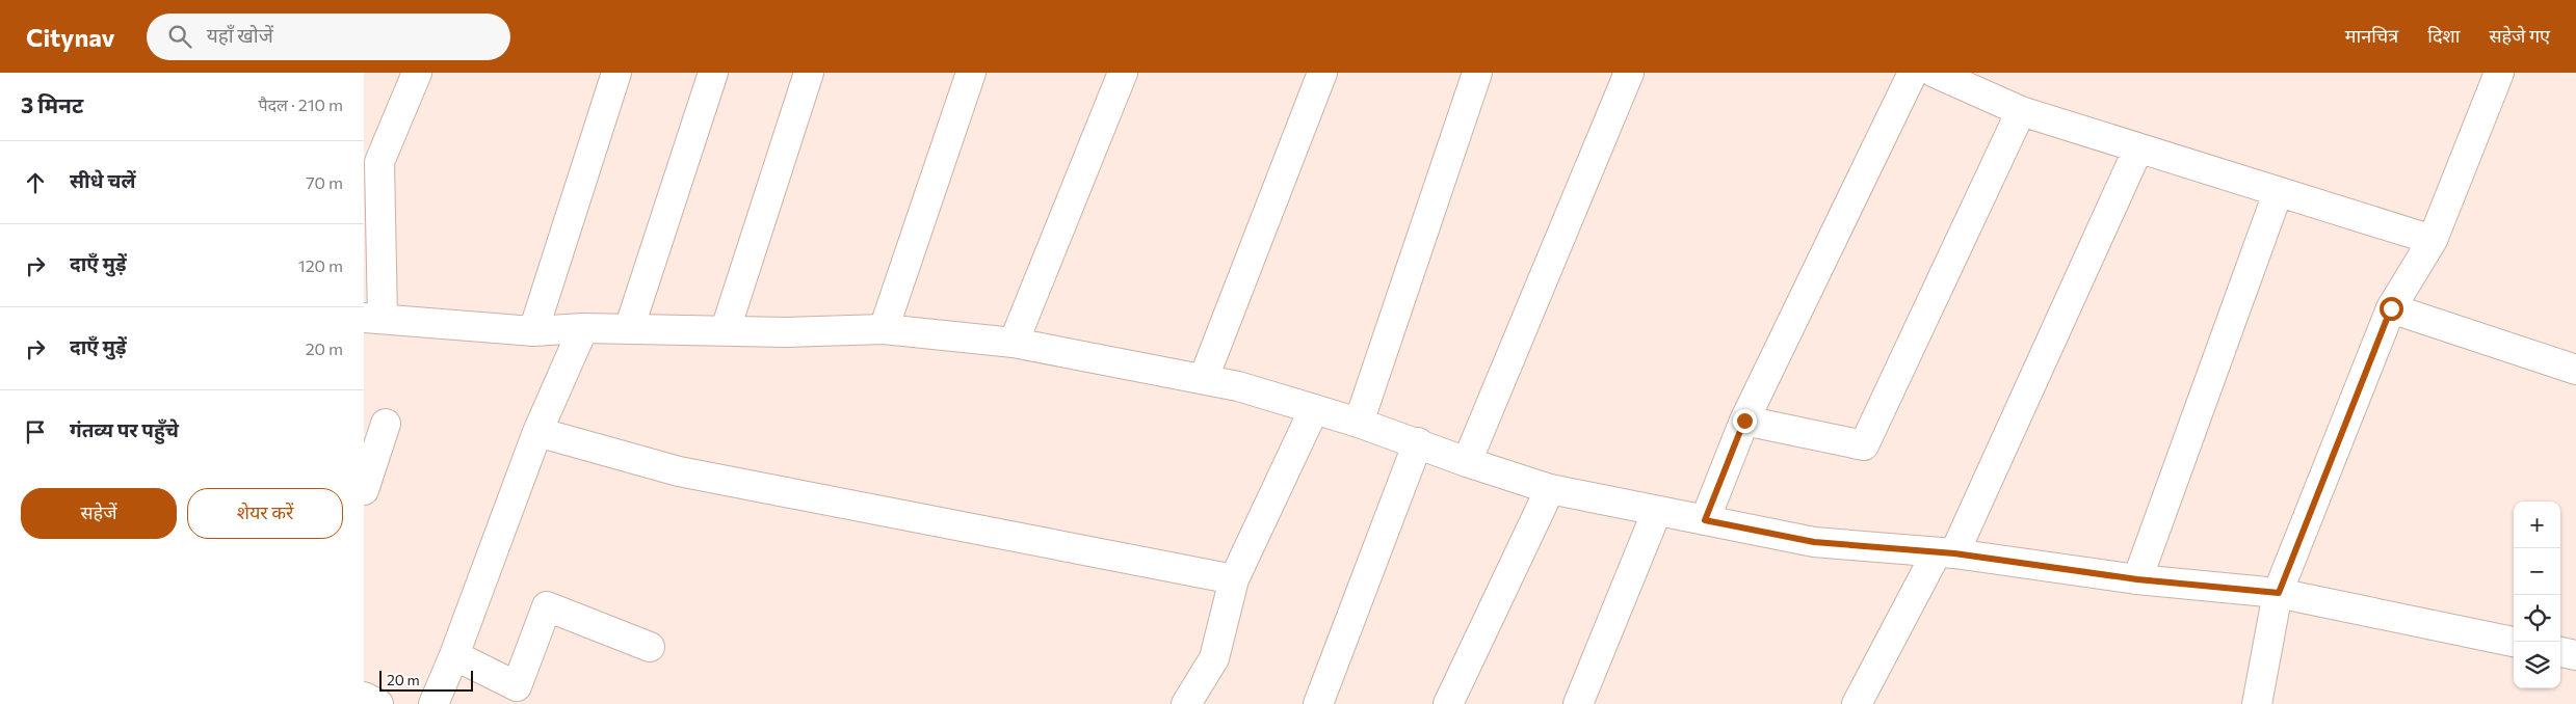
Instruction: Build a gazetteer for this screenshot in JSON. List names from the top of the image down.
{
  "scale_bar": "20 m",
  "page": {
    "header": "Citynav",
    "search": "यहाँ खोजें",
    "nav": ["मानचित्र", "दिशा", "सहेजे गए"],
    "heading": ["3 मिनट", "पैदल · 210 m"],
    "list": [
      ["सीधे चलें", "70 m"],
      ["दाएँ मुड़ें", "120 m"],
      ["दाएँ मुड़ें", "20 m"],
      "गंतव्य पर पहुँचे"
    ],
    "buttons": ["सहेजें", "शेयर करें"],
    "map_buttons": ["+", "−"],
    "scale": "20 m"
  }
}
